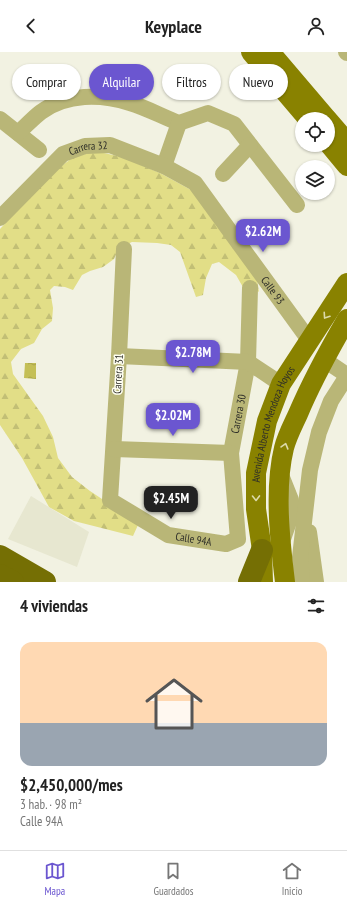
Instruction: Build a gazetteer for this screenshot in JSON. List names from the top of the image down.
{
  "streets": {
    "main road": ["Avenida Alberto Mendoza Hoyos"],
    "street": [
      "Carrera 32",
      "Calle 93",
      "Carrera 31",
      "Carrera 30",
      "Calle 94A"
    ]
  },
  "crossings": [
    ["Carrera 32", "Calle 93"],
    ["Calle 93", "Avenida Alberto Mendoza Hoyos"],
    ["Carrera 31", "Calle 94A"],
    ["Carrera 30", "Calle 94A"]
  ],
  "page": {
    "header": "Keyplace",
    "chip": [
      "Comprar",
      "Alquilar",
      "Filtros",
      "Nuevo"
    ],
    "price": [
      "$2.62M",
      "$2.78M",
      "$2.02M",
      "$2.45M"
    ],
    "heading": "4 viviendas",
    "list": [
      {
        "name": "$2,450,000/mes",
        "note": "3 hab. · 98 m² · Calle 94A"
      }
    ],
    "tabs": ["Mapa", "Guardados", "Inicio"]
  }
}
